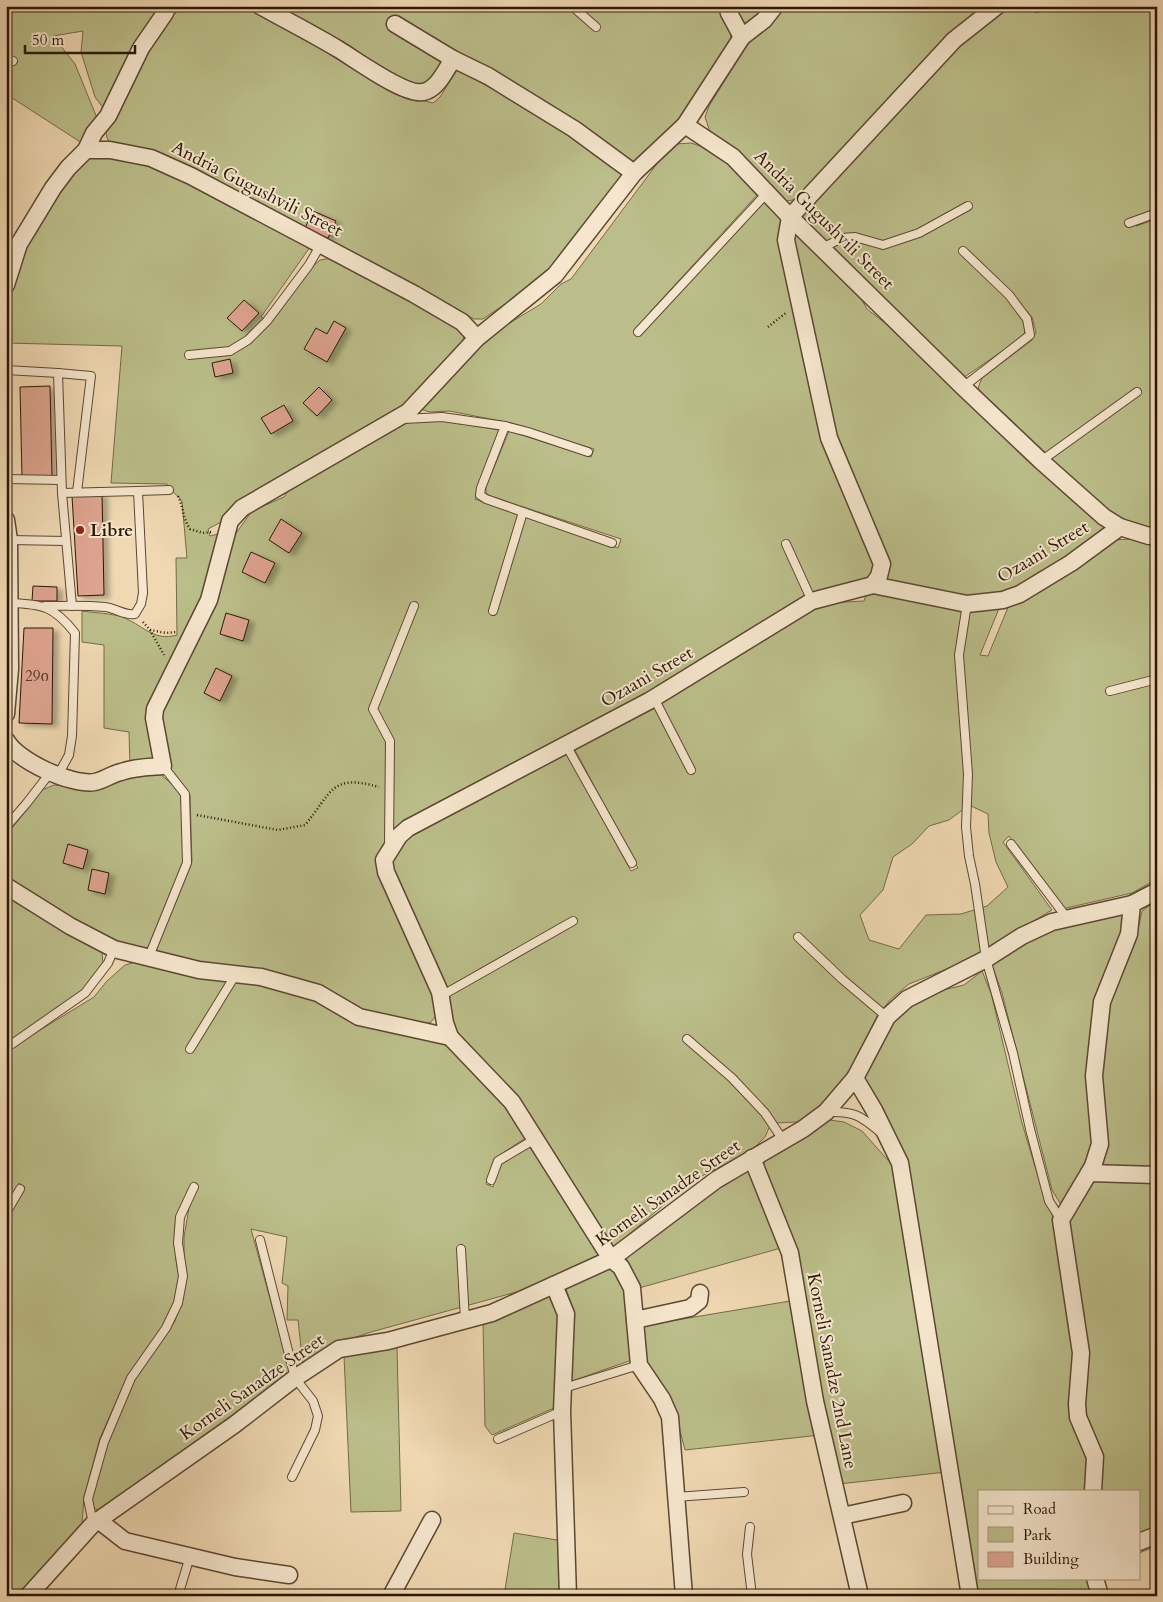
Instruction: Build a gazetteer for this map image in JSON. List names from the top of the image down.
{
  "streets": {
    "street": [
      "Andria Gugushvili Street",
      "Ozaani Street",
      "Korneli Sanadze Street",
      "Korneli Sanadze 2nd Lane"
    ]
  },
  "crossings": [
    ["Andria Gugushvili Street", "Ozaani Street"],
    ["Korneli Sanadze Street", "Korneli Sanadze 2nd Lane"]
  ],
  "places": ["Libre"],
  "house_numbers": ["29ი"],
  "legend": ["Road", "Park", "Building"],
  "scale_bar": "50 m"
}
